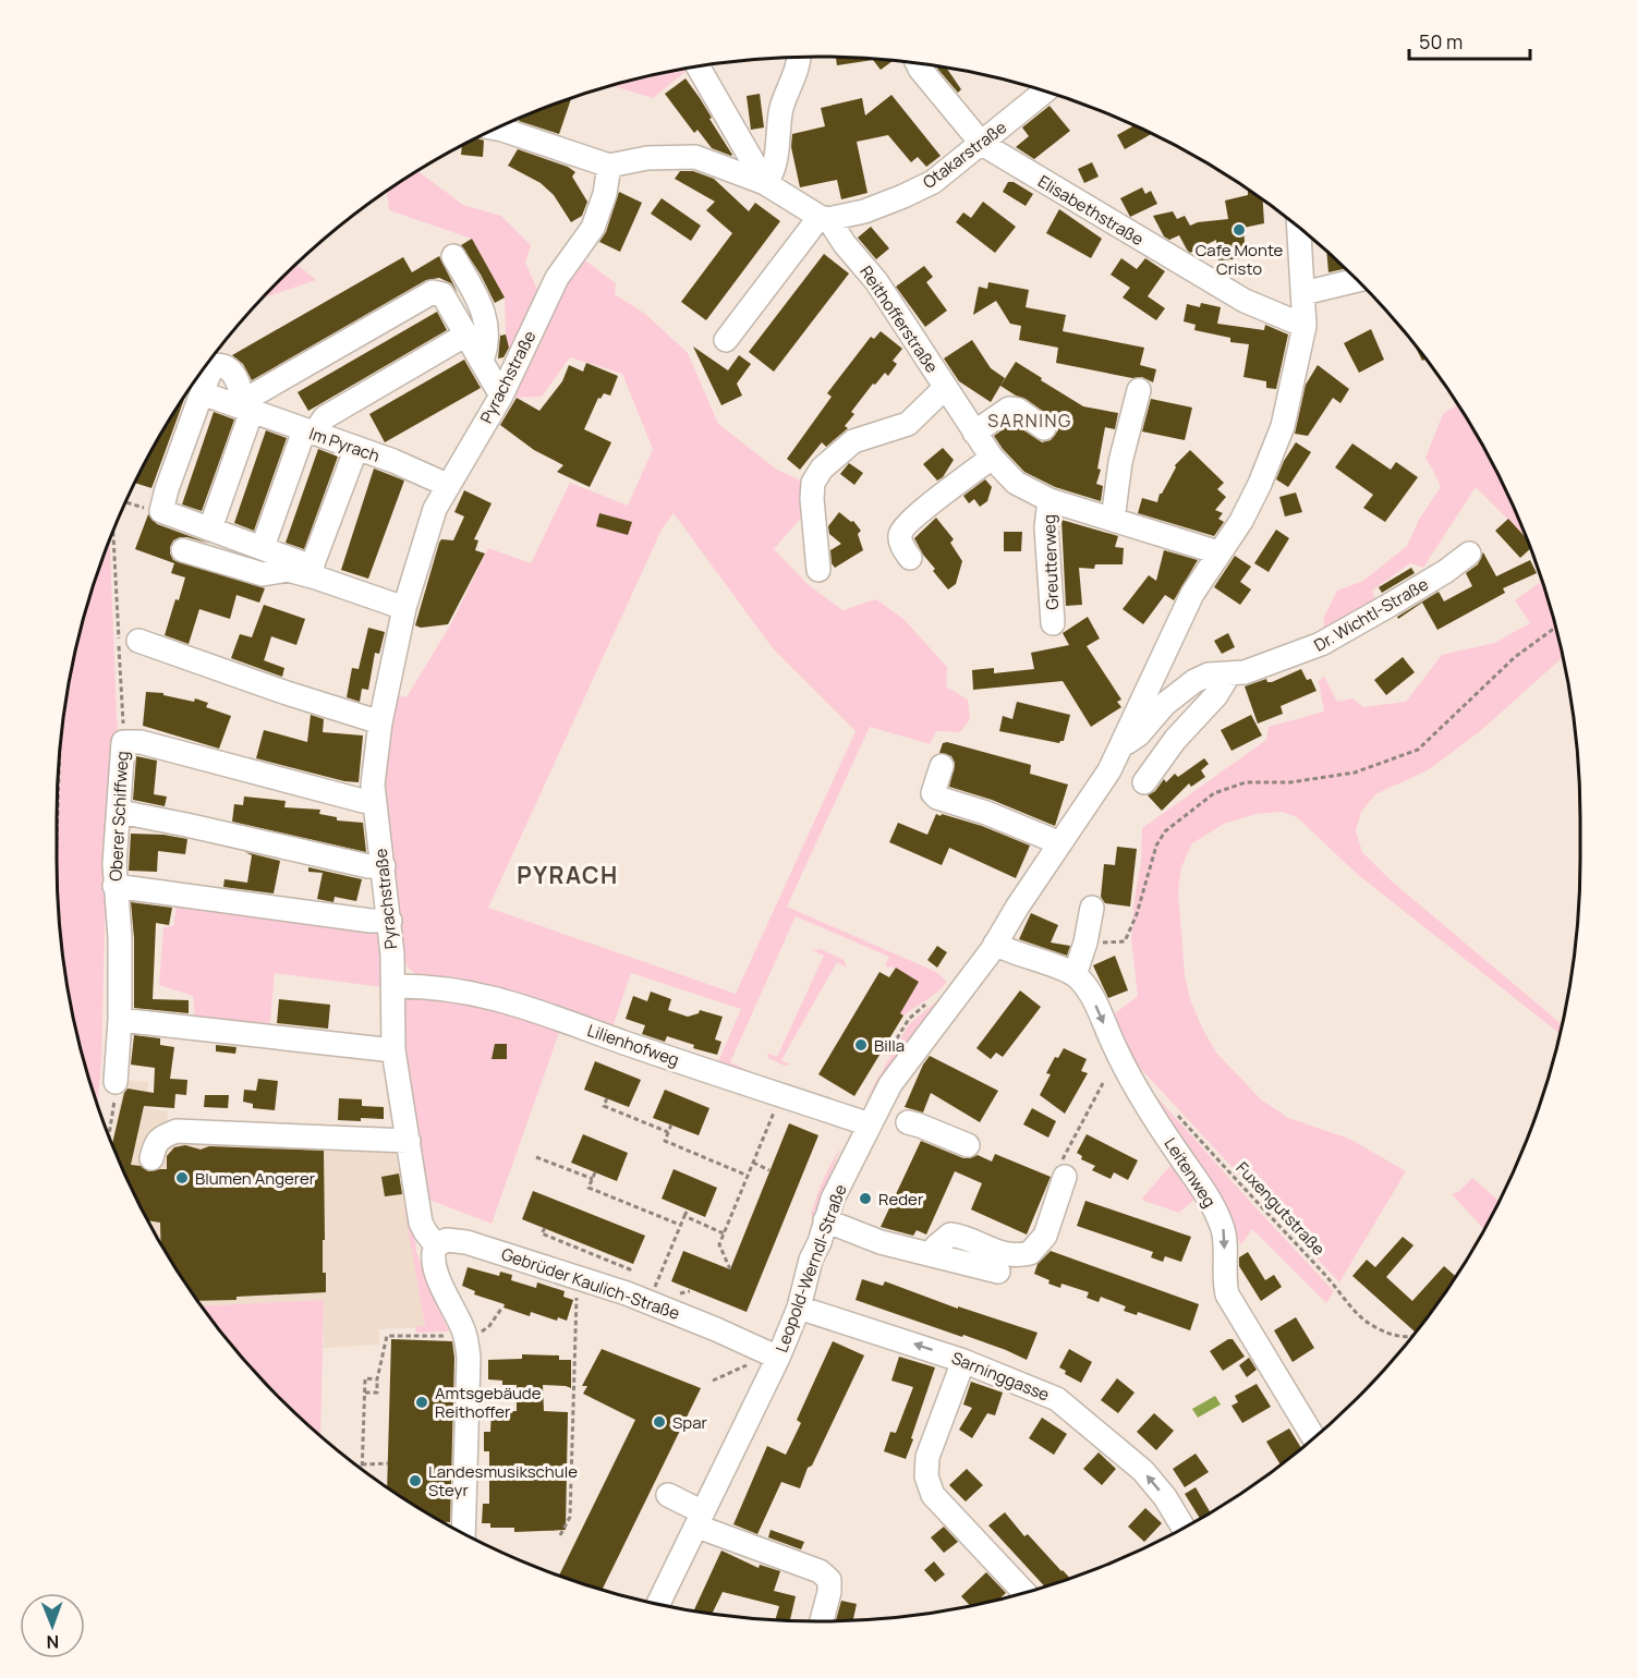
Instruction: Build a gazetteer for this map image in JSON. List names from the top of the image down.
{
  "streets": {
    "street": [
      "Otakarstraße",
      "Elisabethstraße",
      "Reithofferstraße",
      "Pyrachstraße",
      "Im Pyrach",
      "Greutterweg",
      "Dr. Wichtl-Straße",
      "Oberer Schiffweg",
      "Lilienhofweg",
      "Leitenweg",
      "Leopold-Werndl-Straße",
      "Gebrüder Kaulich-Straße",
      "Sarninggasse"
    ],
    "path": ["Fuxengutstraße"]
  },
  "crossings": [
    ["Otakarstraße", "Elisabethstraße"],
    ["Otakarstraße", "Reithofferstraße"],
    ["Elisabethstraße", "Leopold-Werndl-Straße"],
    ["Reithofferstraße", "Pyrachstraße"],
    ["Reithofferstraße", "Greutterweg"],
    ["Reithofferstraße", "Leopold-Werndl-Straße"],
    ["Pyrachstraße", "Im Pyrach"],
    ["Pyrachstraße", "Lilienhofweg"],
    ["Pyrachstraße", "Gebrüder Kaulich-Straße"],
    ["Dr. Wichtl-Straße", "Leopold-Werndl-Straße"],
    ["Lilienhofweg", "Leopold-Werndl-Straße"],
    ["Leopold-Werndl-Straße", "Gebrüder Kaulich-Straße"],
    ["Leopold-Werndl-Straße", "Sarninggasse"]
  ],
  "one_way": ["Leitenweg"],
  "districts": ["SARNING", "PYRACH"],
  "places": [
    "Cafe Monte Cristo",
    "Billa",
    "Blumen Angerer",
    "Reder",
    "Amtsgebäude Reithoffer",
    "Spar",
    "Landesmusikschule Steyr"
  ],
  "scale_bar": "50 m",
  "north": "bottom"
}
